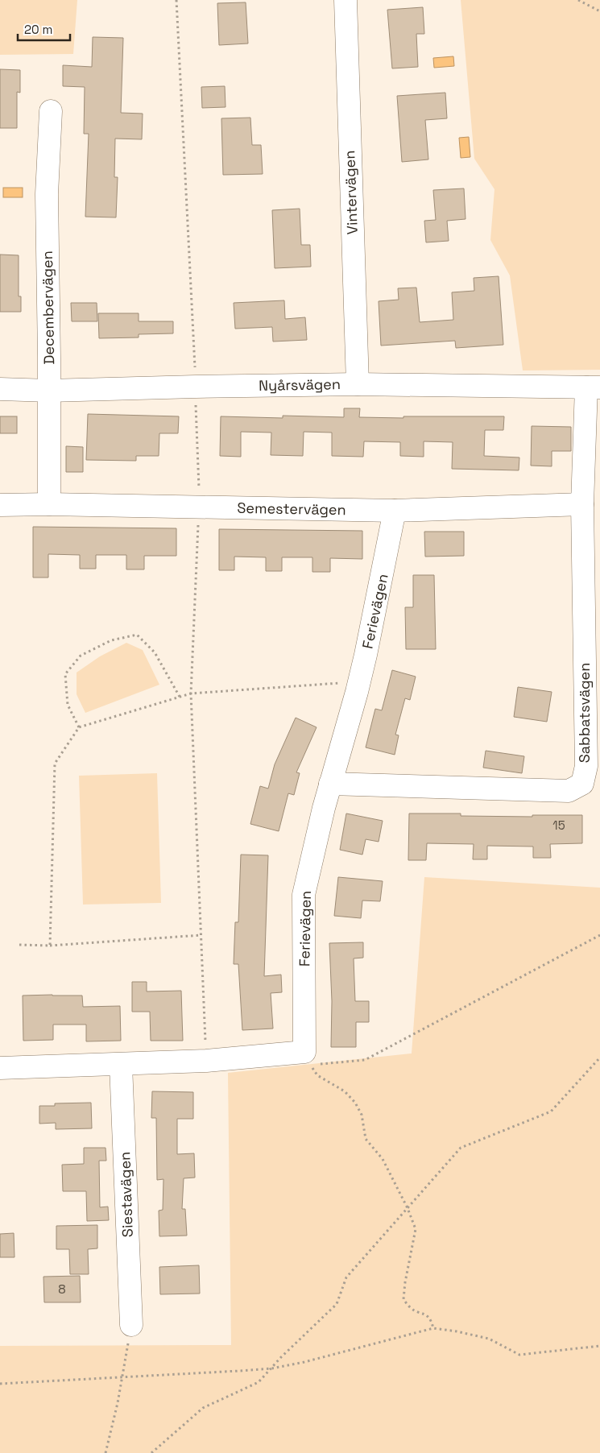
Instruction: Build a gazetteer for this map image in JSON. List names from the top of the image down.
{
  "streets": {
    "street": [
      "Vintervägen",
      "Decembervägen",
      "Nyårsvägen",
      "Semestervägen",
      "Ferievägen",
      "Sabbatsvägen",
      "Siestavägen"
    ]
  },
  "crossings": [
    ["Vintervägen", "Nyårsvägen"],
    ["Decembervägen", "Nyårsvägen"],
    ["Decembervägen", "Semestervägen"],
    ["Nyårsvägen", "Sabbatsvägen"],
    ["Semestervägen", "Ferievägen"],
    ["Semestervägen", "Sabbatsvägen"],
    ["Ferievägen", "Sabbatsvägen"]
  ],
  "house_numbers": ["15", "8"],
  "scale_bar": "20 m"
}
